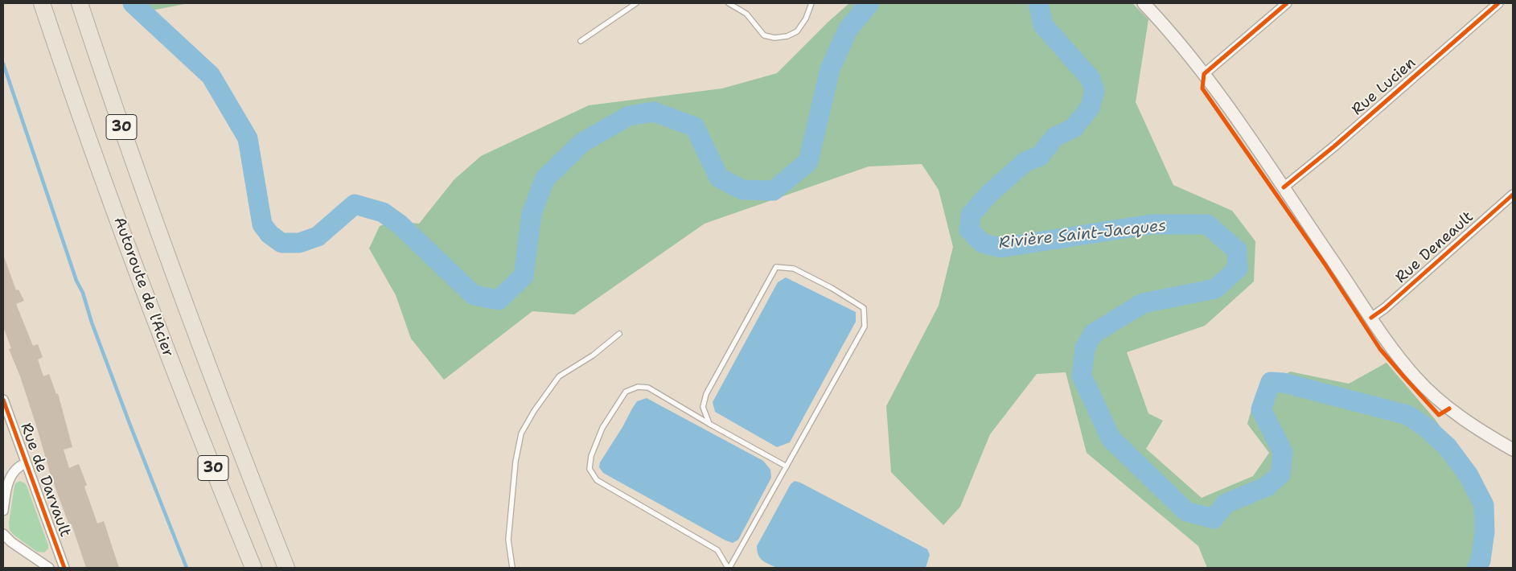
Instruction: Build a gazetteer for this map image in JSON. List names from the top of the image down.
{
  "streets": {
    "highway": ["30", "Autoroute de l'Acier"],
    "street": ["Rue Lucien", "Rue Deneault", "Rue de Darvault"]
  },
  "water": ["Rivière Saint-Jacques"]
}
